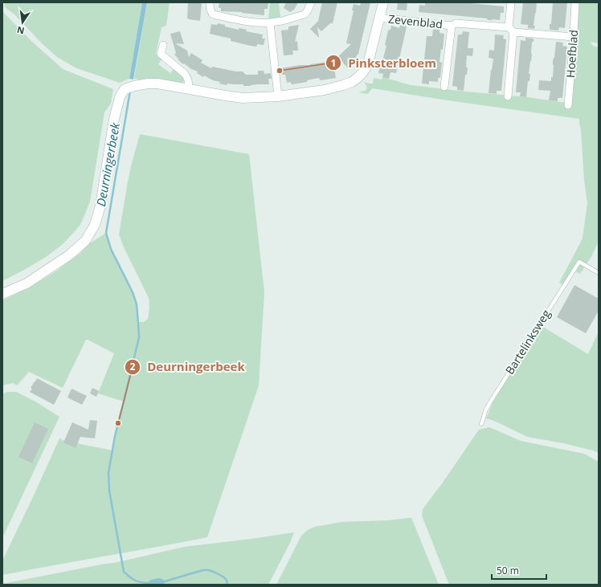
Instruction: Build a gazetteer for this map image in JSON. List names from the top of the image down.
{
  "streets": {
    "street": ["Zevenblad", "Hoefblad"],
    "lane": ["Bartelinksweg"]
  },
  "crossings": [
    ["Zevenblad", "Hoefblad"]
  ],
  "water": ["Deurningerbeek"],
  "places": ["Pinksterbloem", "Deurningerbeek"],
  "scale_bar": "50 m",
  "north": "bottom"
}
